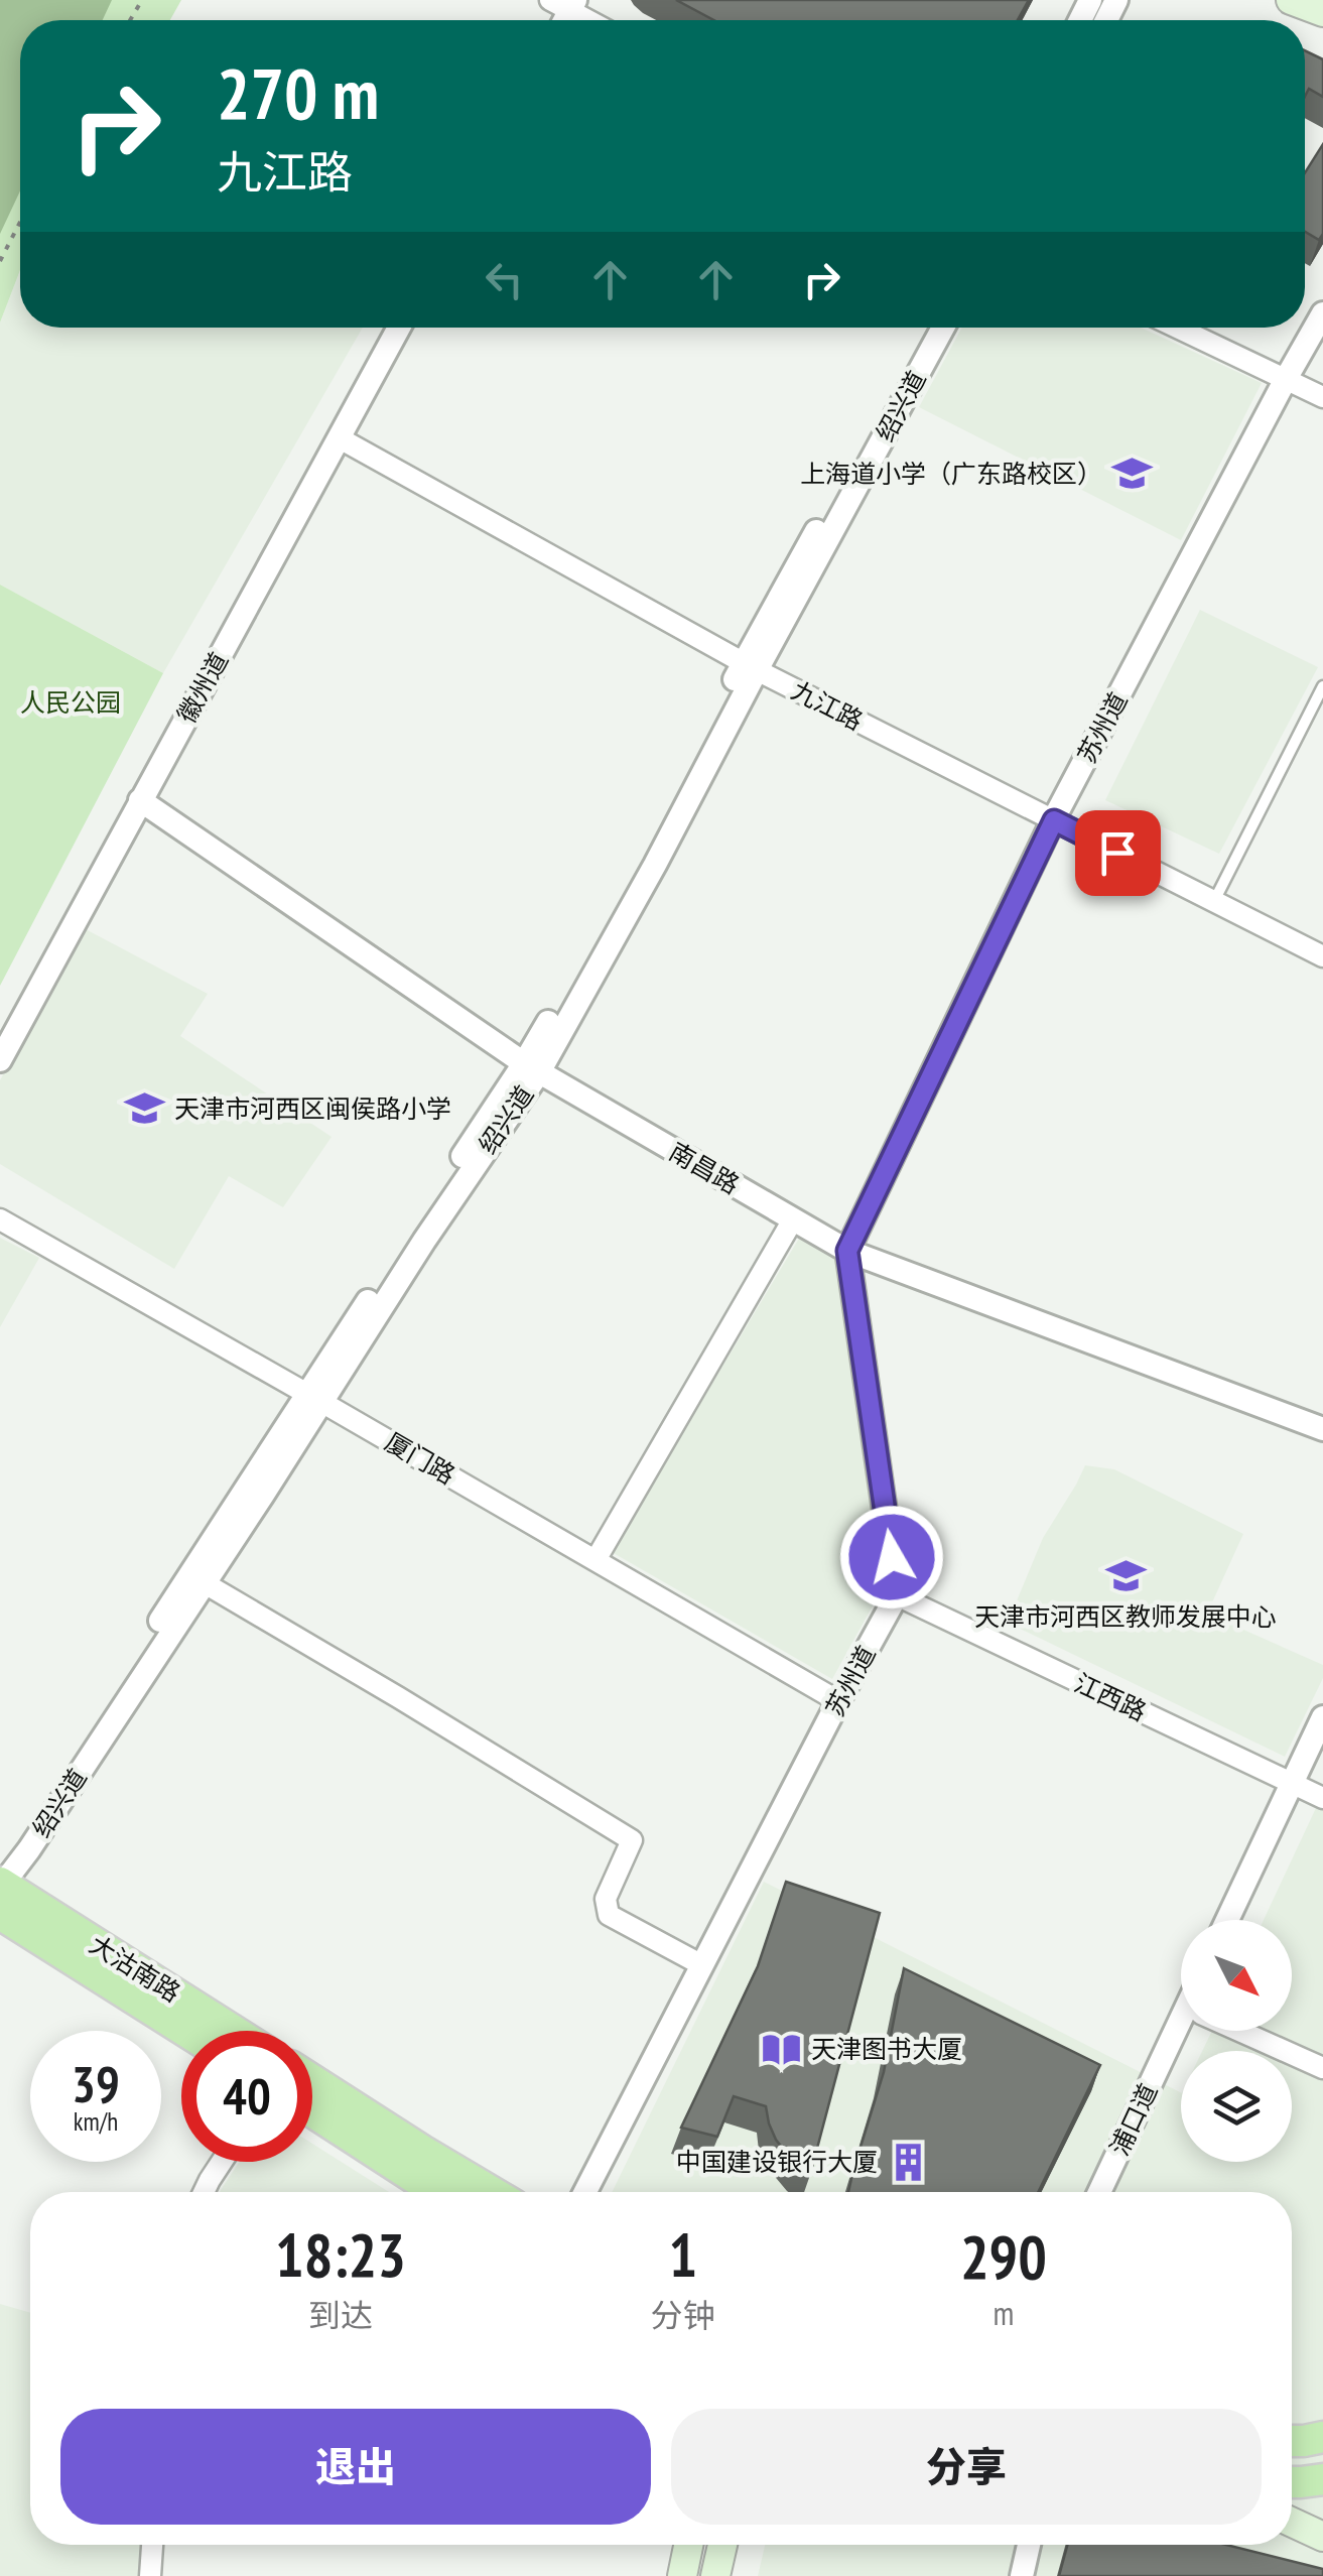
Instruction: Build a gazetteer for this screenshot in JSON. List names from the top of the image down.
{
  "streets": {
    "main road": ["大沽南路"],
    "street": [
      "绍兴道",
      "徽州道",
      "九江路",
      "苏州道",
      "南昌路",
      "厦门路",
      "江西路",
      "浦口道"
    ]
  },
  "crossings": [
    ["绍兴道", "九江路"],
    ["绍兴道", "南昌路"],
    ["绍兴道", "厦门路"],
    ["绍兴道", "大沽南路"],
    ["徽州道", "九江路"],
    ["徽州道", "南昌路"],
    ["九江路", "苏州道"],
    ["苏州道", "南昌路"],
    ["苏州道", "厦门路"],
    ["苏州道", "江西路"]
  ],
  "parks": ["人民公园"],
  "places": {
    "school or university": ["上海道小学（广东路校区）", "天津市河西区闽侯路小学", "天津市河西区教师发展中心"],
    "library": ["天津图书大厦"],
    "building": ["中国建设银行大厦"]
  },
  "north": "bottom right",
  "page": {
    "turn": ["270 m", "九江路"],
    "speed": "39 km/h",
    "limit": "40",
    "eta": [
      "18:23",
      "到达",
      "1",
      "分钟",
      "290",
      "m"
    ],
    "buttons": ["退出", "分享"]
  }
}
